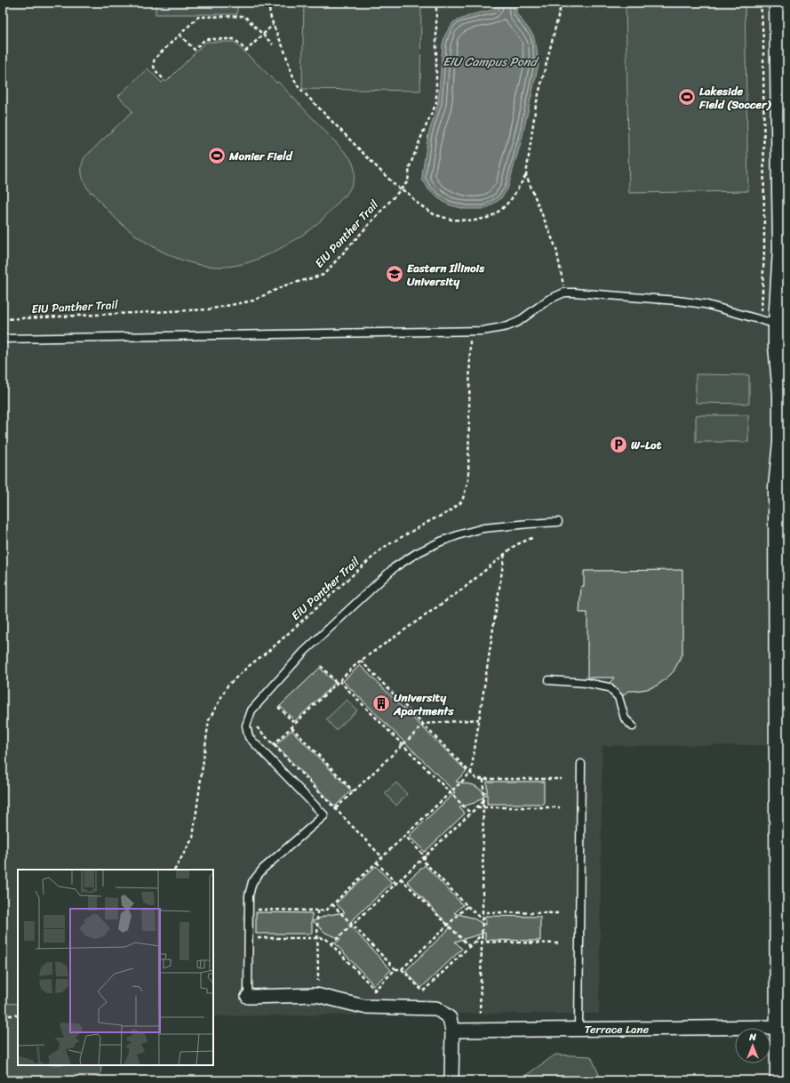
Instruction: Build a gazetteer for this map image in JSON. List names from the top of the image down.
{
  "streets": {
    "street": ["Terrace Lane"],
    "path": ["EIU Panther Trail"]
  },
  "water": ["EIU Campus Pond"],
  "places": {
    "sports": ["Lakeside Field (Soccer)", "Monier Field"],
    "school or university": ["Eastern Illinois University"],
    "parking": ["W-Lot"],
    "building": ["University Apartments"]
  },
  "north": "top"
}
